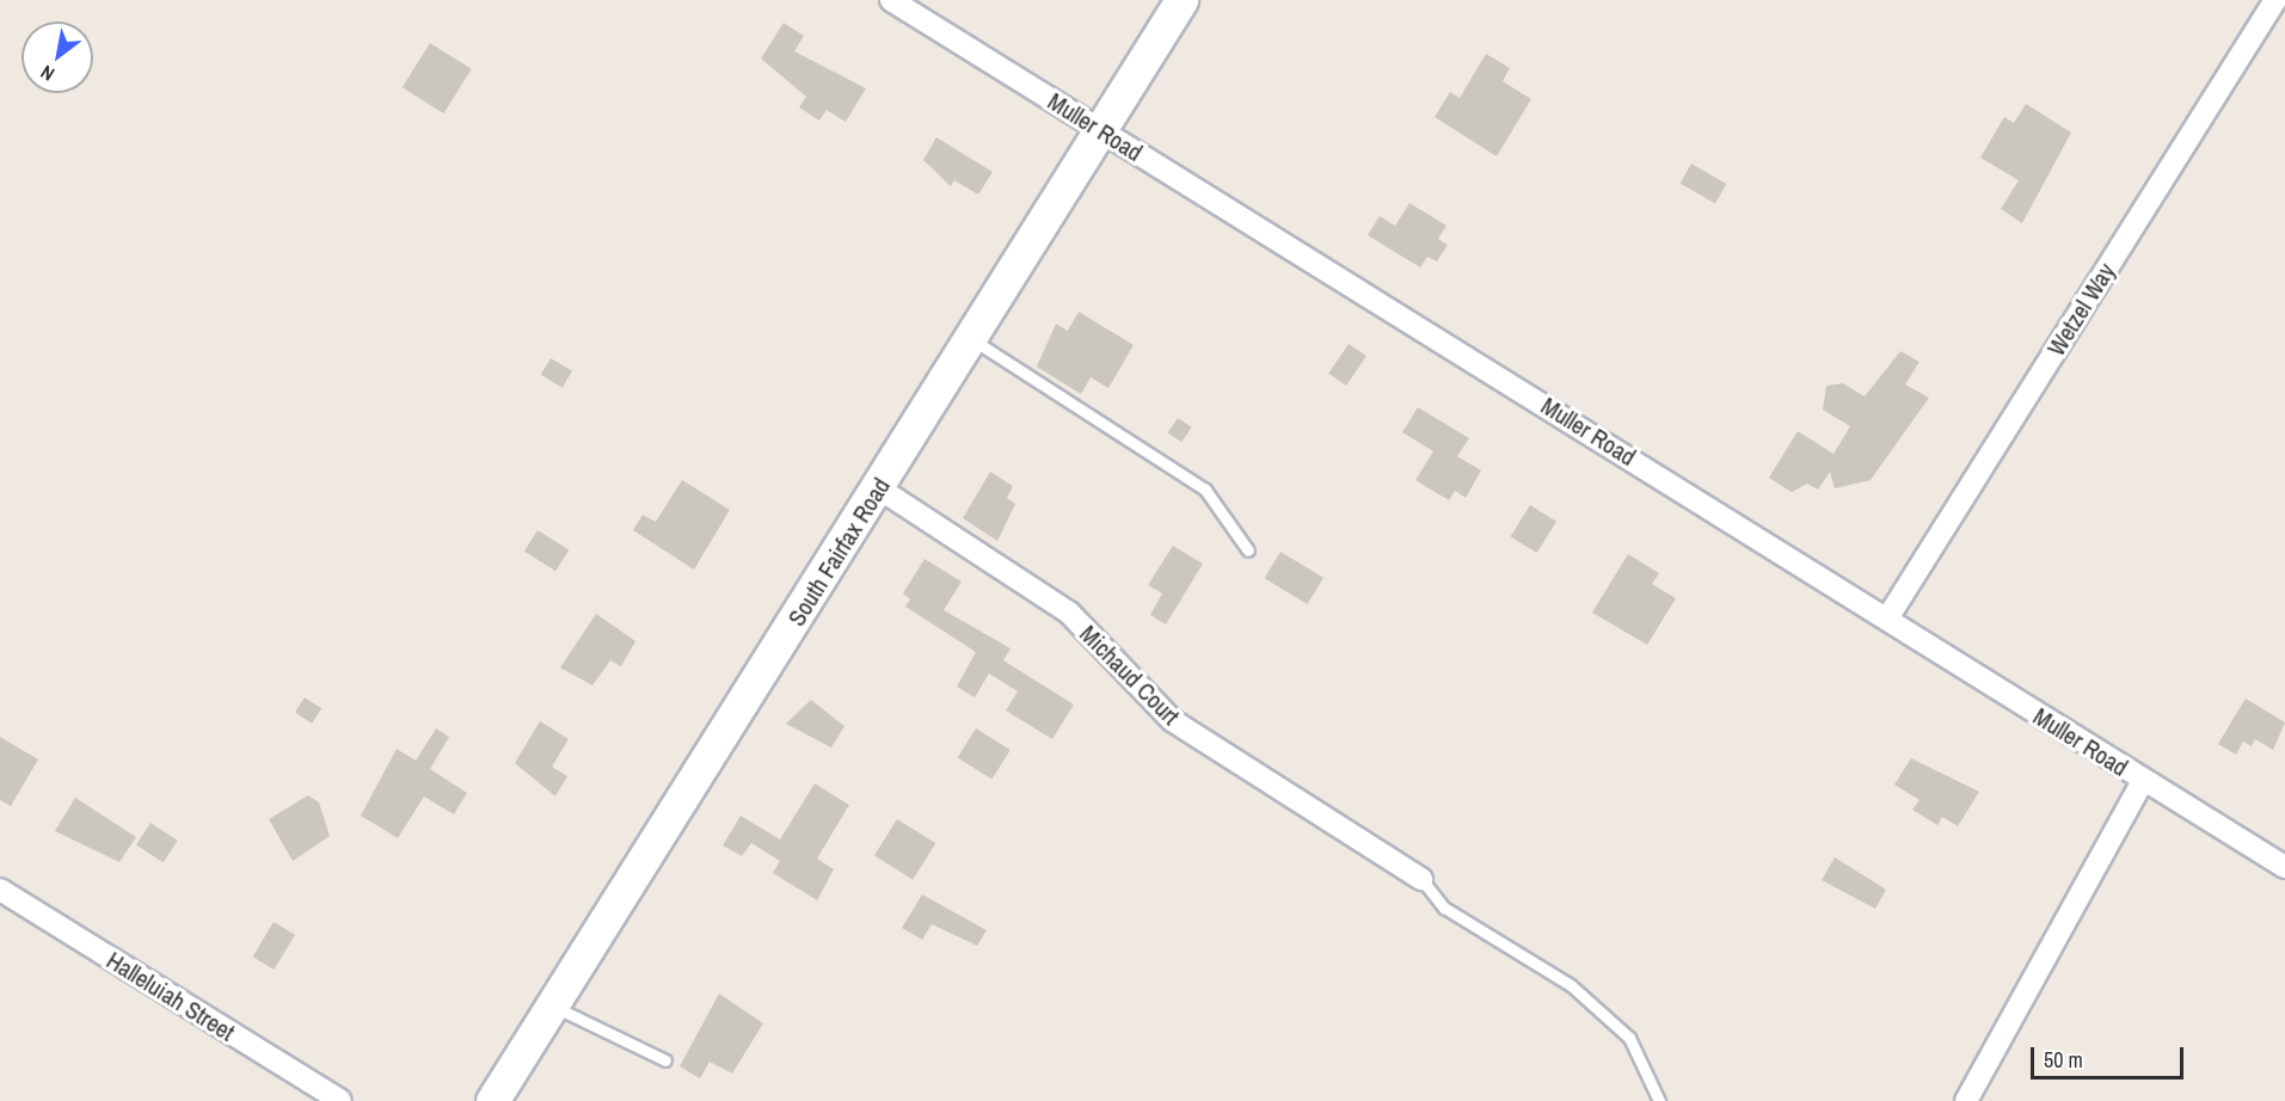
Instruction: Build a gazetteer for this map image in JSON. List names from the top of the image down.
{
  "streets": {
    "street": [
      "Muller Road",
      "Wetzel Way",
      "South Fairfax Road",
      "Michaud Court",
      "Halleluiah Street"
    ]
  },
  "crossings": [
    ["Muller Road", "Wetzel Way"],
    ["Muller Road", "South Fairfax Road"],
    ["South Fairfax Road", "Michaud Court"]
  ],
  "scale_bar": "50 m",
  "north": "bottom left"
}
